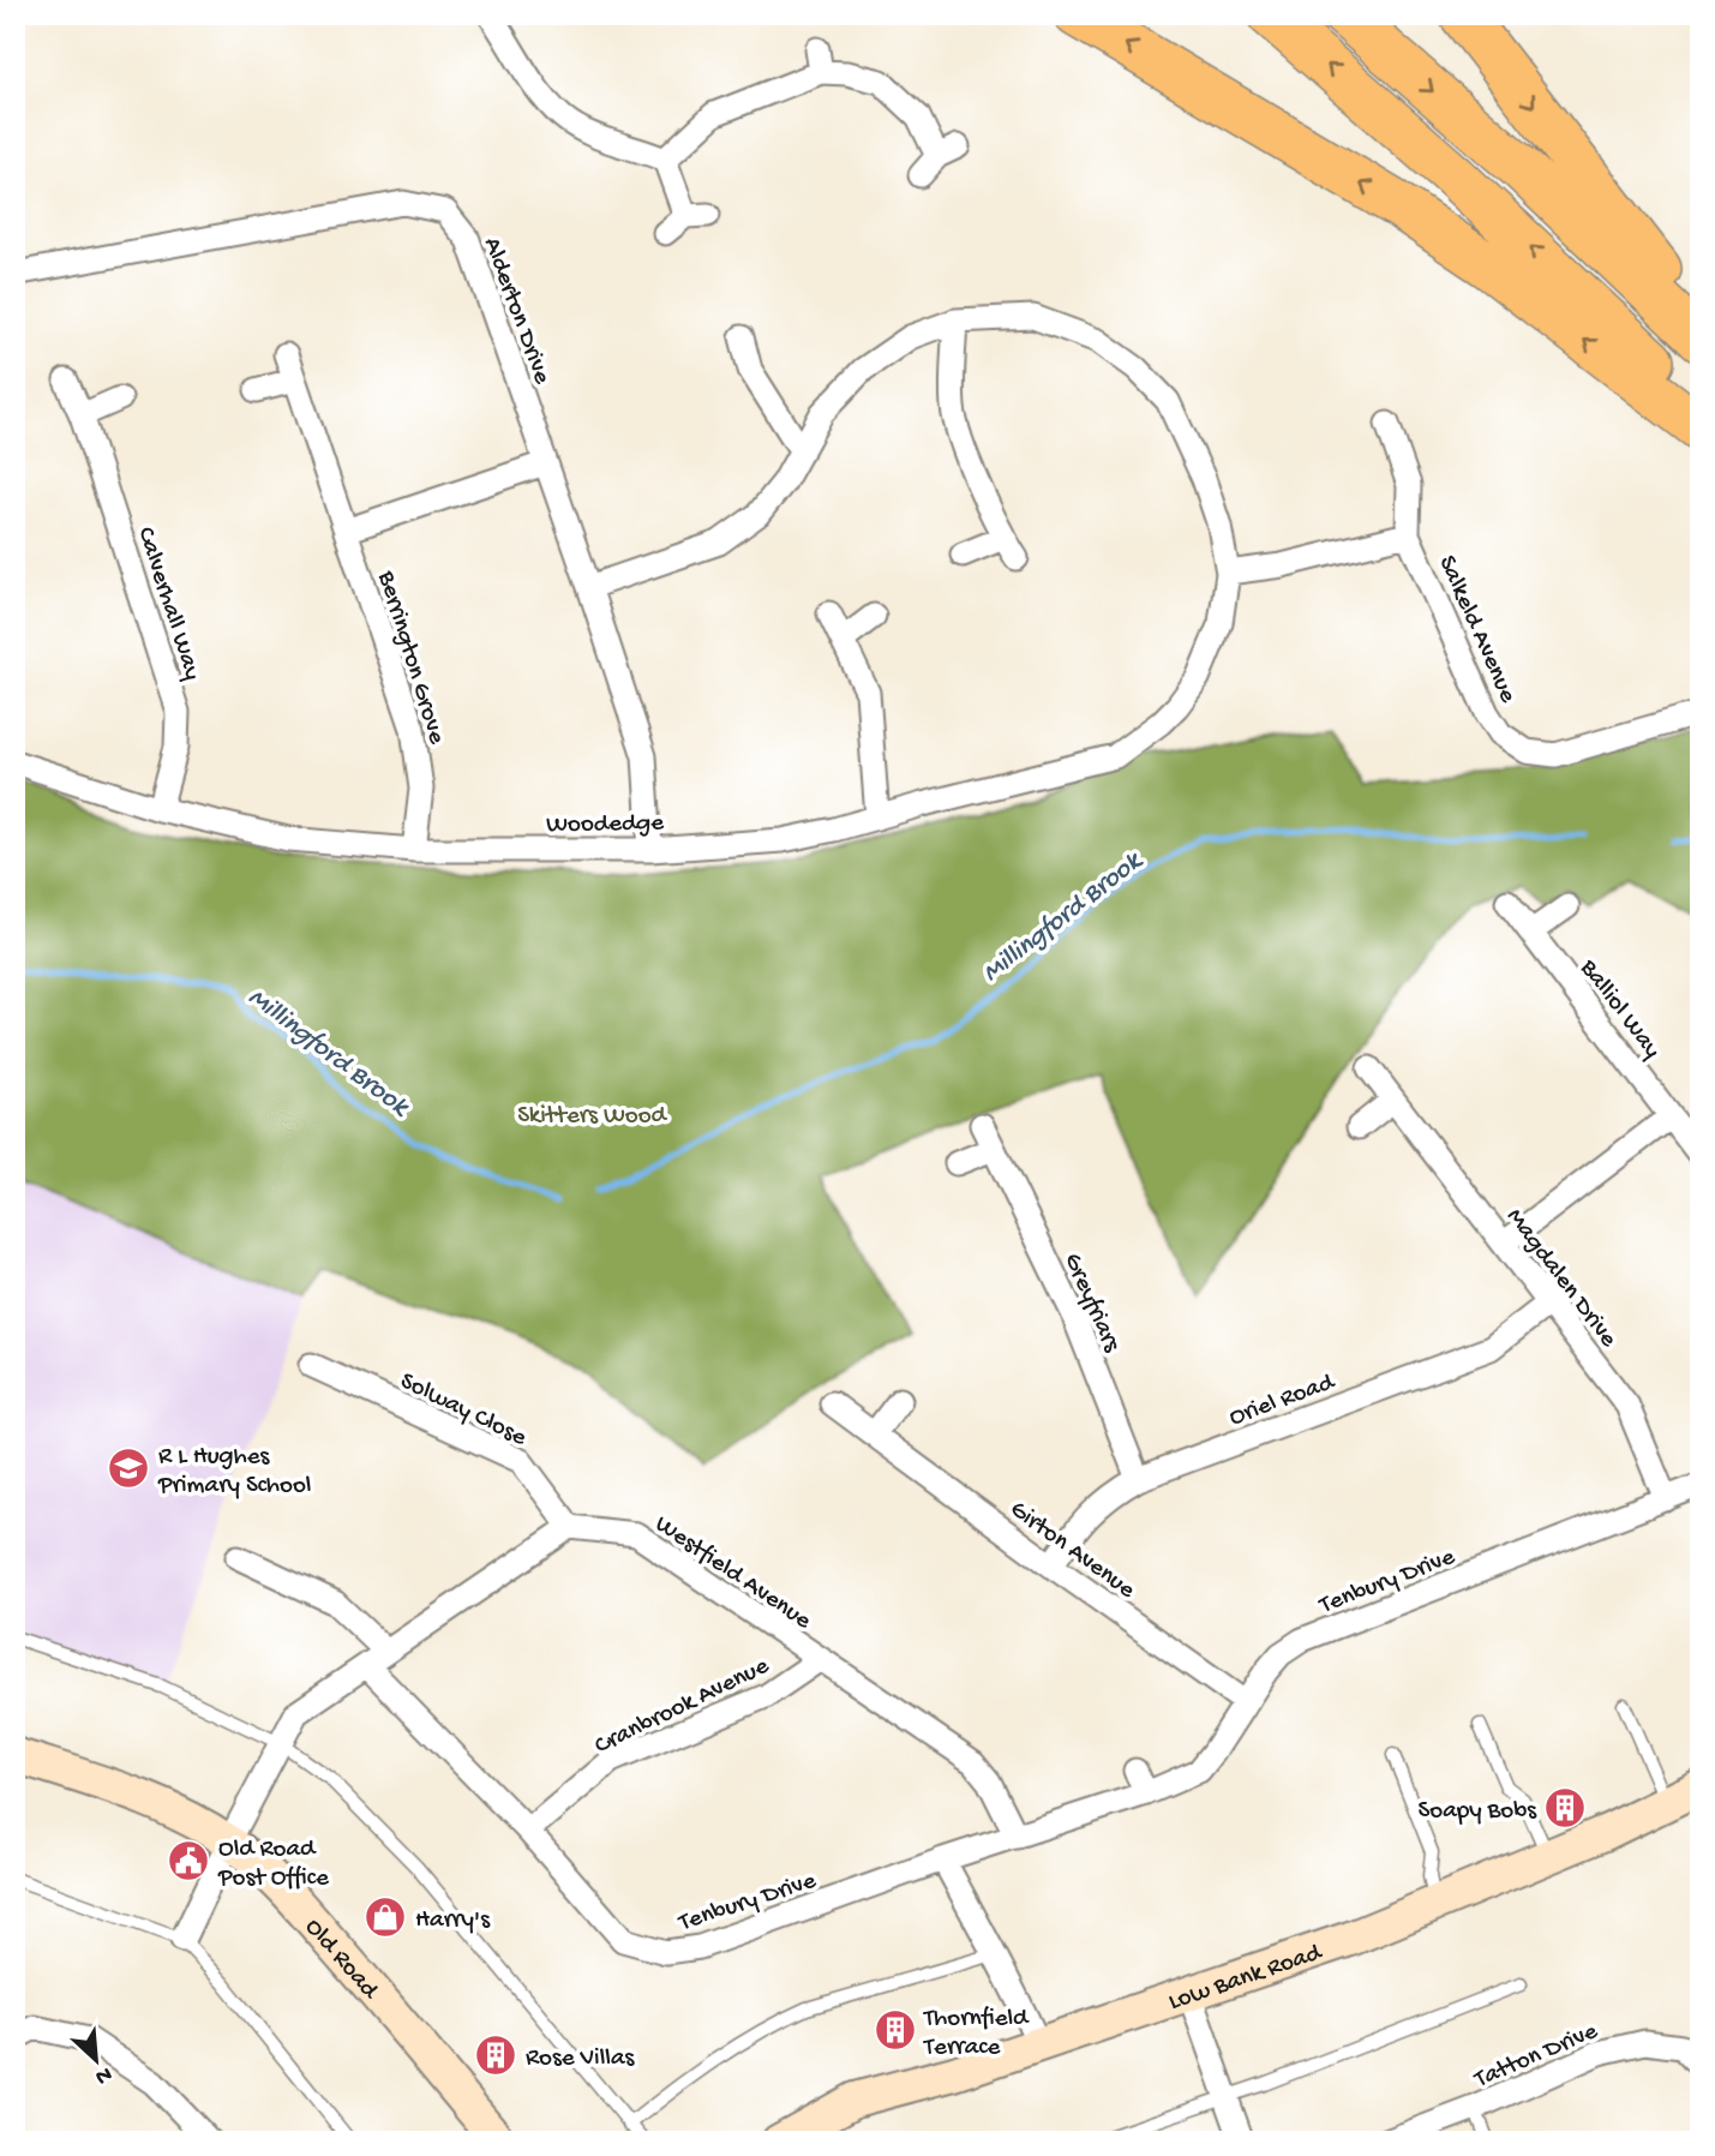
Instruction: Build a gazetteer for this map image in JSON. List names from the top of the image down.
{
  "streets": {
    "street": [
      "Alderton Drive",
      "Calverhall Way",
      "Salkeld Avenue",
      "Berrington Grove",
      "Woodedge",
      "Balliol Way",
      "Magdalen Drive",
      "Greyfriars",
      "Oriel Road",
      "Solway Close",
      "Girton Avenue",
      "Westfield Avenue",
      "Tenbury Drive",
      "Cranbrook Avenue",
      "Old Road",
      "Low Bank Road",
      "Tatton Drive"
    ]
  },
  "crossings": [
    ["Alderton Drive", "Woodedge"],
    ["Calverhall Way", "Woodedge"],
    ["Berrington Grove", "Woodedge"],
    ["Magdalen Drive", "Oriel Road"],
    ["Magdalen Drive", "Tenbury Drive"],
    ["Greyfriars", "Oriel Road"],
    ["Oriel Road", "Girton Avenue"],
    ["Solway Close", "Westfield Avenue"],
    ["Girton Avenue", "Tenbury Drive"],
    ["Westfield Avenue", "Tenbury Drive"],
    ["Westfield Avenue", "Cranbrook Avenue"],
    ["Tenbury Drive", "Cranbrook Avenue"]
  ],
  "water": ["Millingford Brook"],
  "parks": ["Skitters Wood"],
  "places": {
    "school or university": ["R L Hughes Primary School"],
    "building": ["Soapy Bobs", "Thornfield Terrace", "Rose Villas"],
    "public building": ["Old Road Post Office"],
    "shop": ["Harry's"]
  },
  "north": "bottom right"
}
